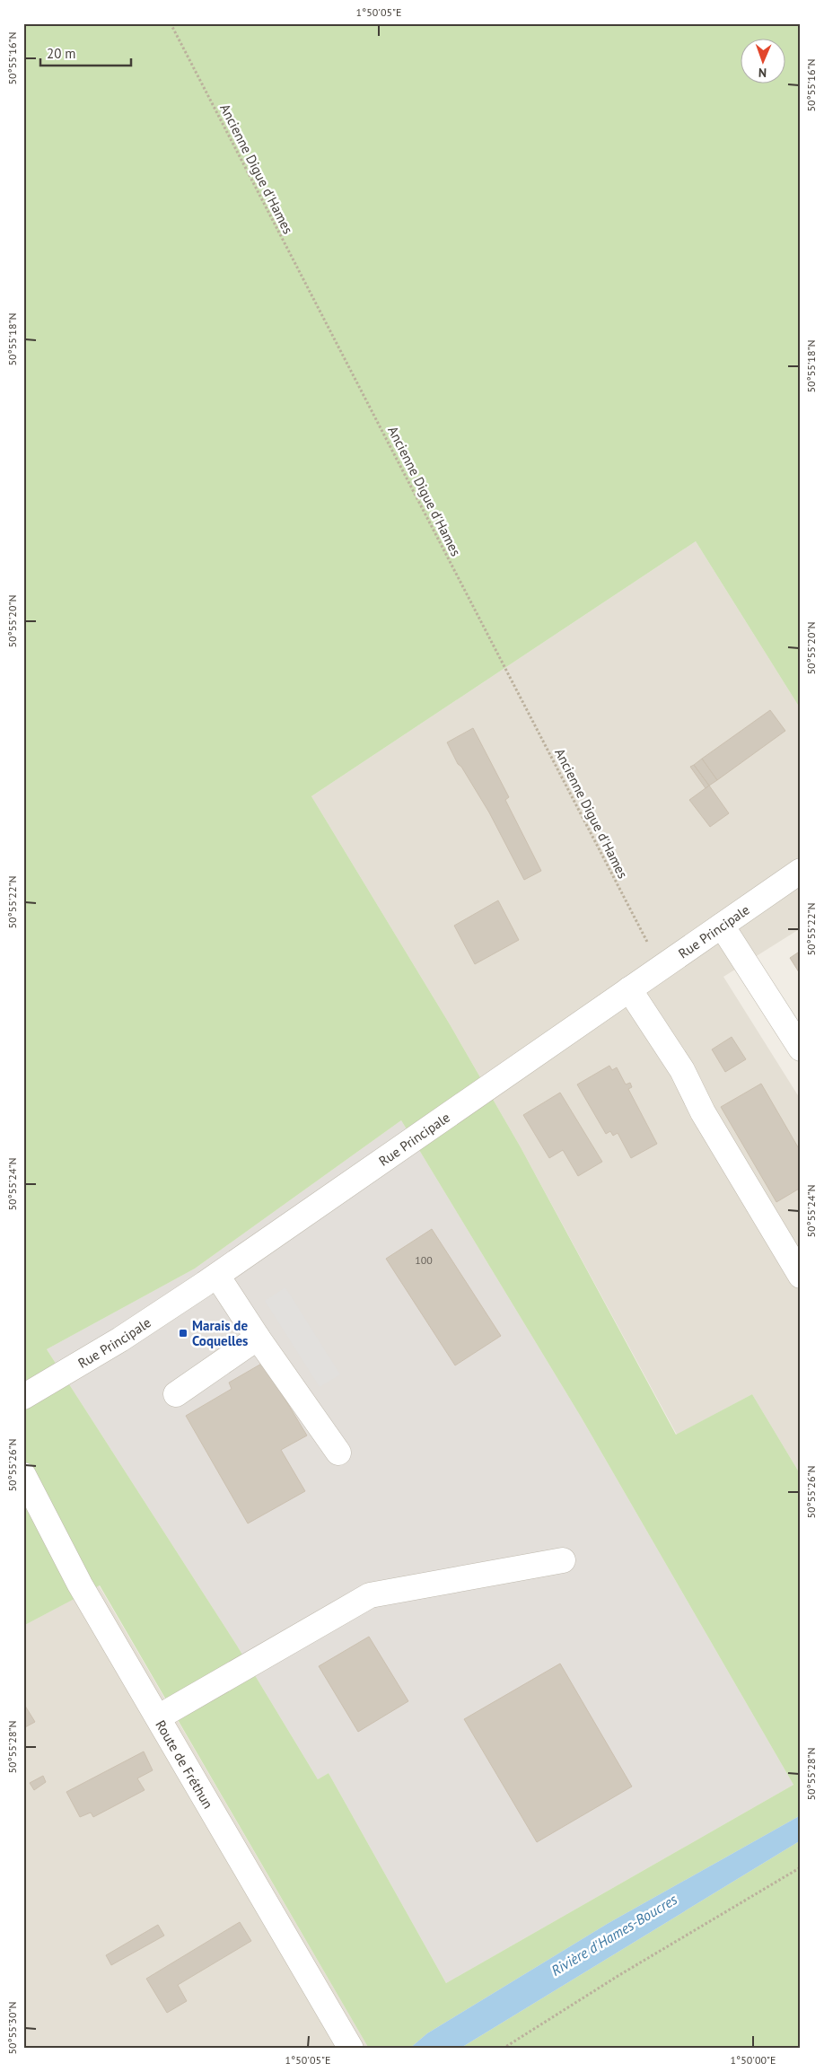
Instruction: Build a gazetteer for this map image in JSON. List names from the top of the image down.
{
  "streets": {
    "street": ["Rue Principale", "Route de Fréthun"],
    "path": ["Ancienne Digue d'Hames"]
  },
  "crossings": [
    ["Ancienne Digue d'Hames", "Rue Principale"]
  ],
  "water": ["Rivière d'Hames-Boucres"],
  "places": {
    "transit": ["Marais de Coquelles"]
  },
  "house_numbers": ["100"],
  "scale_bar": "20 m",
  "north": "bottom",
  "coordinates": [
    "1°50'05\"E",
    "50°55'16\"N",
    "50°55'18\"N",
    "50°55'20\"N",
    "50°55'22\"N",
    "50°55'24\"N",
    "50°55'26\"N",
    "50°55'28\"N",
    "50°55'30\"N",
    "1°50'00\"E"
  ]
}
